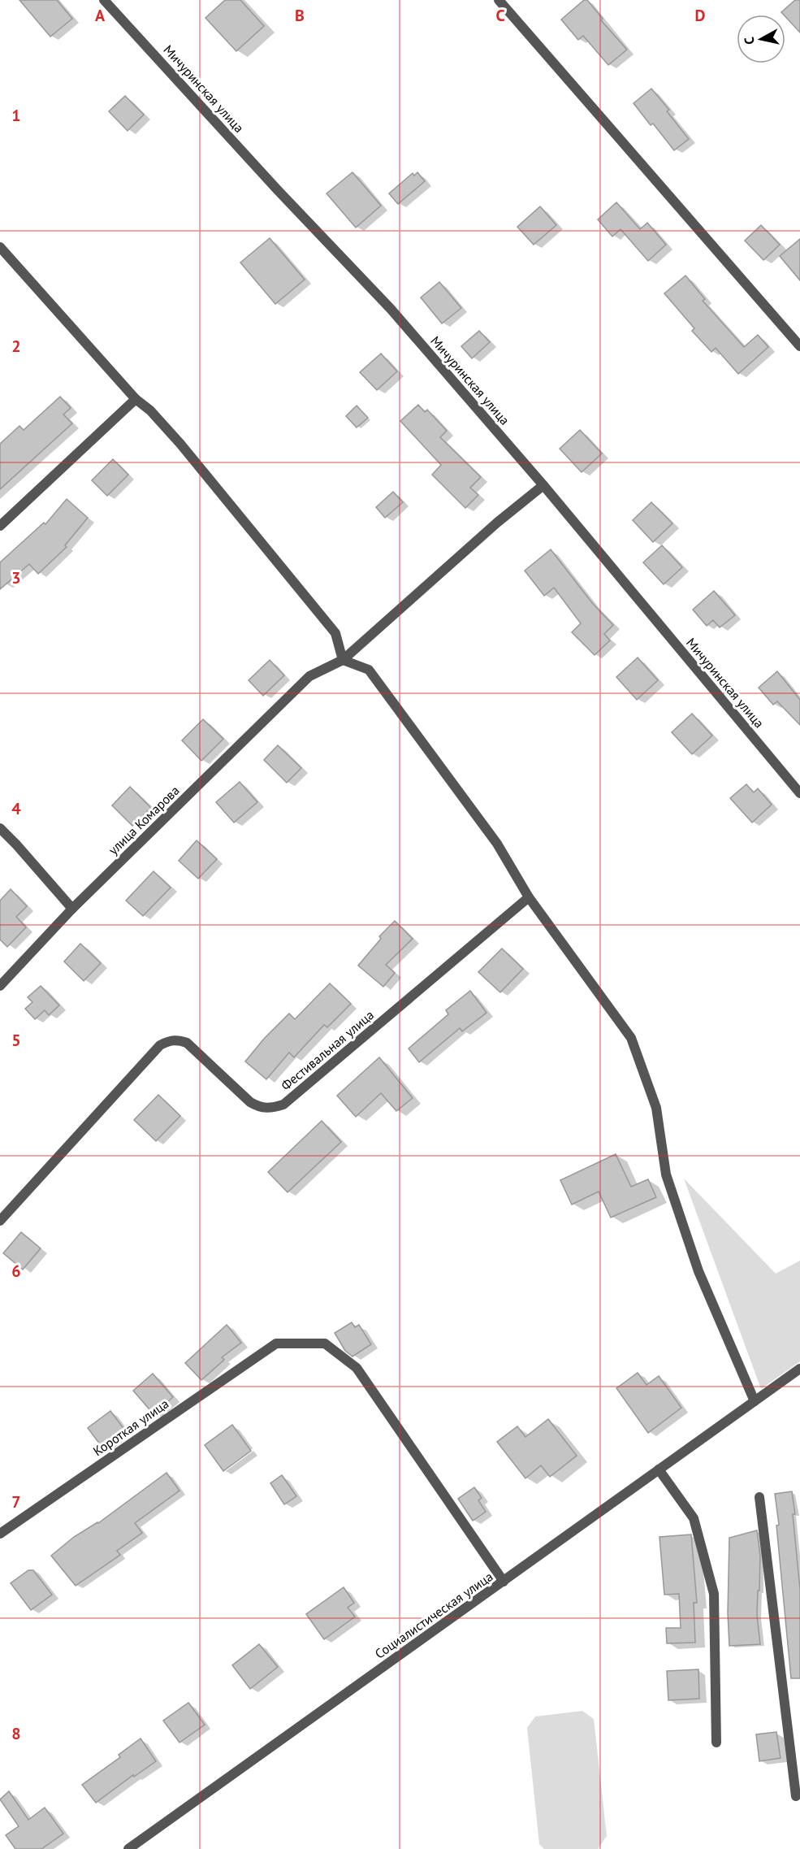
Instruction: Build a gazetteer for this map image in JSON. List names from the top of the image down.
{
  "streets": {
    "street": [
      "Мичуринская улица",
      "улица Комарова",
      "Фестивальная улица",
      "Короткая улица",
      "Социалистическая улица"
    ]
  },
  "crossings": [
    ["Мичуринская улица", "улица Комарова"],
    ["Короткая улица", "Социалистическая улица"]
  ],
  "north": "left",
  "grid": {
    "columns": [
      "A",
      "B",
      "C",
      "D"
    ],
    "rows": [
      "1",
      "2",
      "3",
      "4",
      "5",
      "6",
      "7",
      "8"
    ]
  }
}
